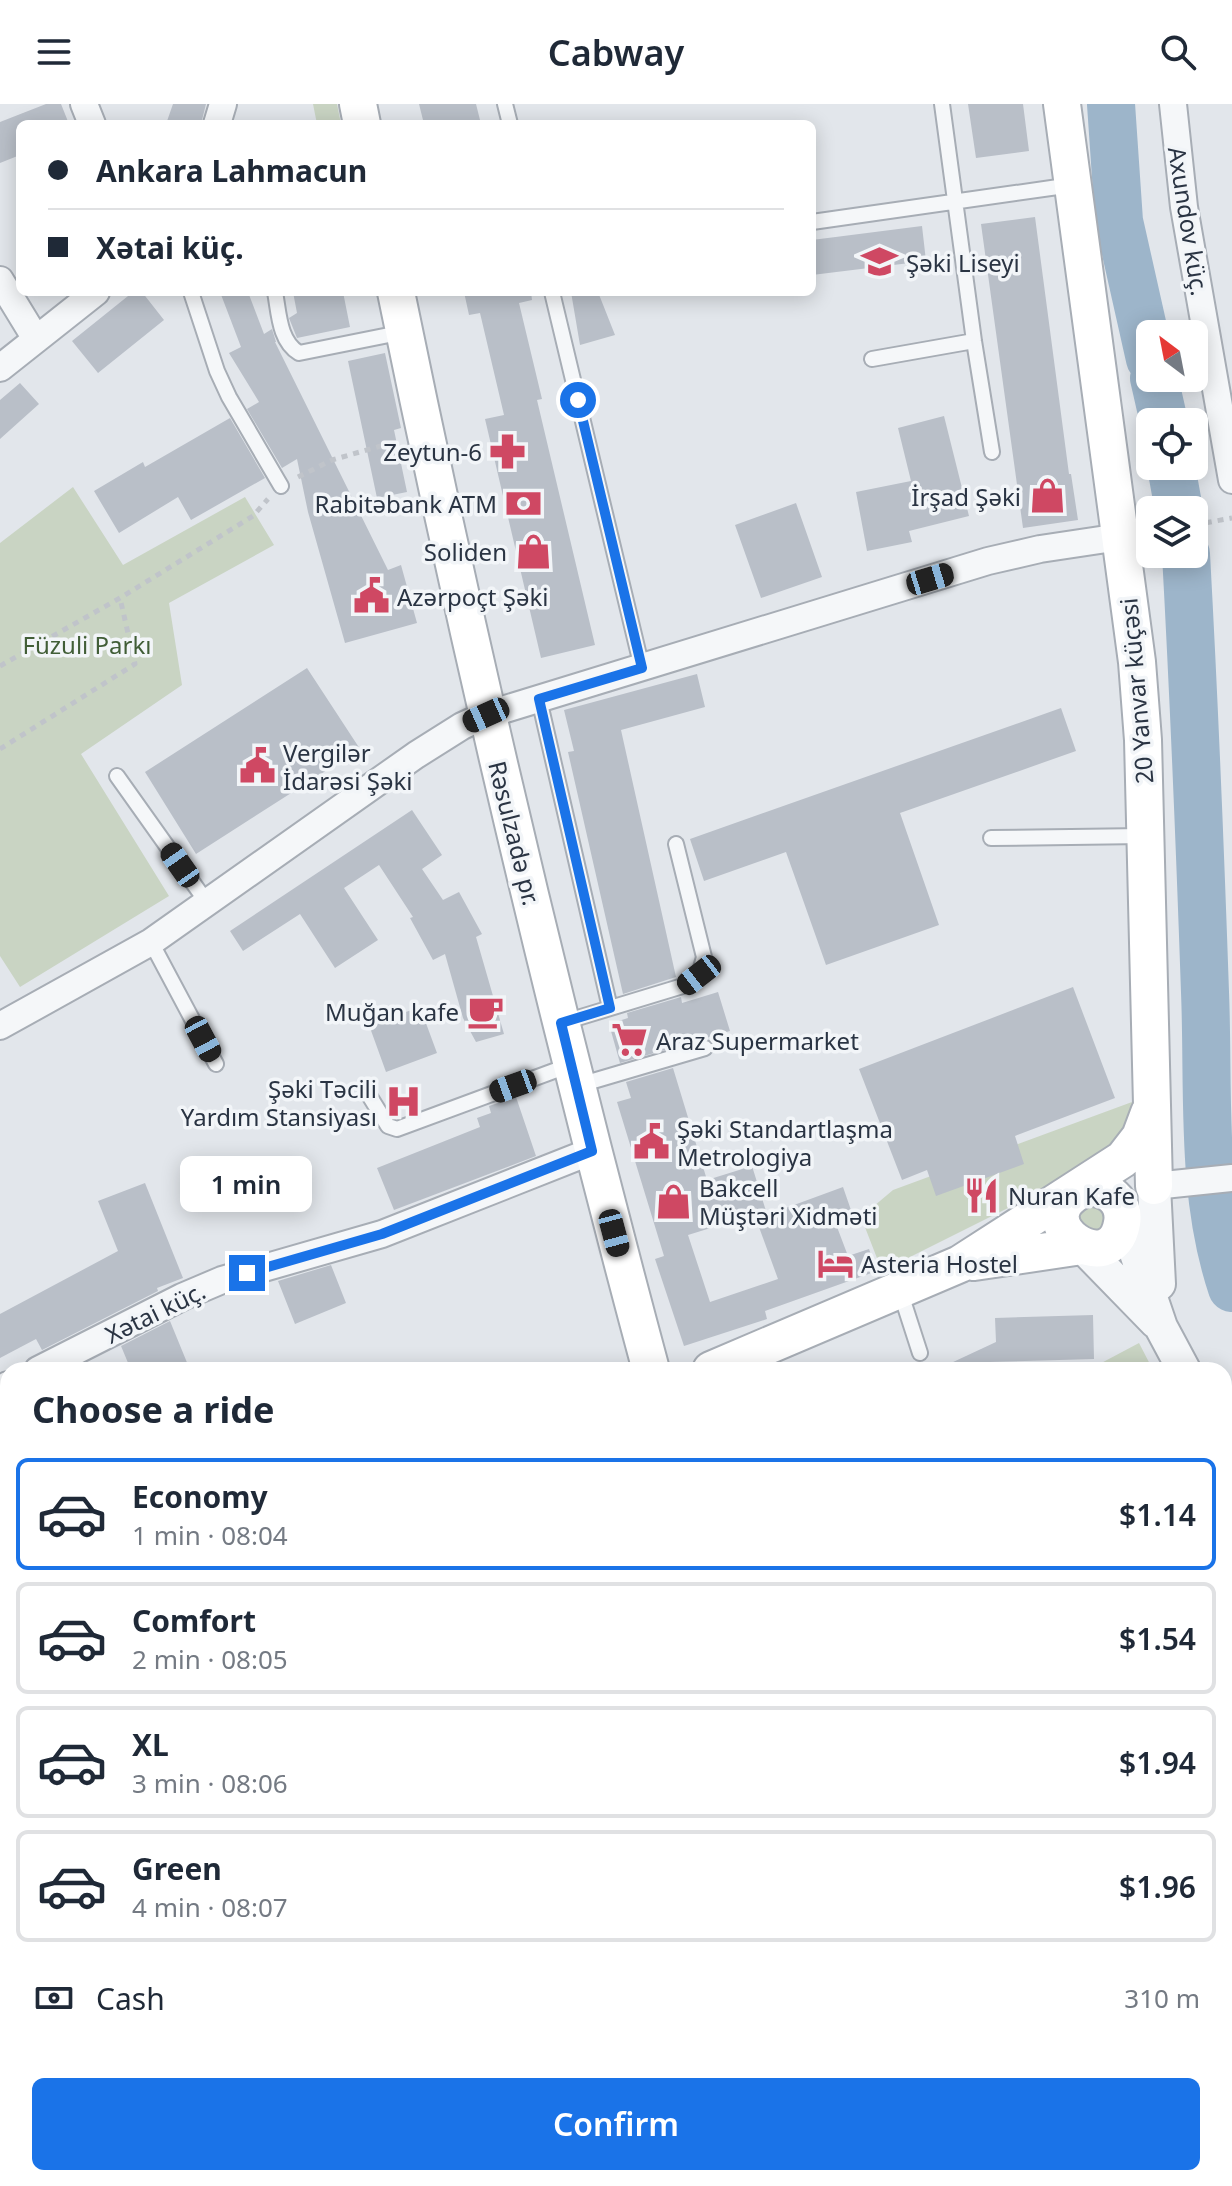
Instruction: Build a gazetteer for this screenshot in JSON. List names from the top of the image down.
{
  "streets": {
    "main road": ["20 Yanvar küçəsi", "Rəsulzadə pr."],
    "street": ["Axundov küç.", "Xətai küç."]
  },
  "crossings": [
    ["Rəsulzadə pr.", "Xətai küç."]
  ],
  "parks": ["Füzuli Parkı"],
  "places": {
    "school or university": ["Şəki Liseyi"],
    "pharmacy": ["Zeytun-6"],
    "shop": ["İrşad Şəki", "Soliden", "Bakcell Müştəri Xidməti"],
    "bank": ["Rabitəbank ATM"],
    "public building": ["Azərpoçt Şəki", "Vergilər İdarəsi Şəki", "Şəki Standartlaşma Metrologiya"],
    "cafe": ["Muğan kafe"],
    "supermarket": ["Araz Supermarket"],
    "hospital": ["Şəki Təcili Yardım Stansiyası"],
    "restaurant": ["Nuran Kafe"],
    "hotel": ["Asteria Hostel"]
  },
  "north": "top left",
  "page": {
    "header": "Cabway",
    "banner": ["Ankara Lahmacun", "Xətai küç."],
    "bubble": "1 min",
    "heading": "Choose a ride",
    "list": [
      {
        "name": "Economy",
        "note": "1 min · 08:04",
        "value": "$1.14"
      },
      {
        "name": "Comfort",
        "note": "2 min · 08:05",
        "value": "$1.54"
      },
      {
        "name": "XL",
        "note": "3 min · 08:06",
        "value": "$1.94"
      },
      {
        "name": "Green",
        "note": "4 min · 08:07",
        "value": "$1.96"
      }
    ],
    "pay": ["Cash", "310 m"],
    "buttons": "Confirm"
  }
}
